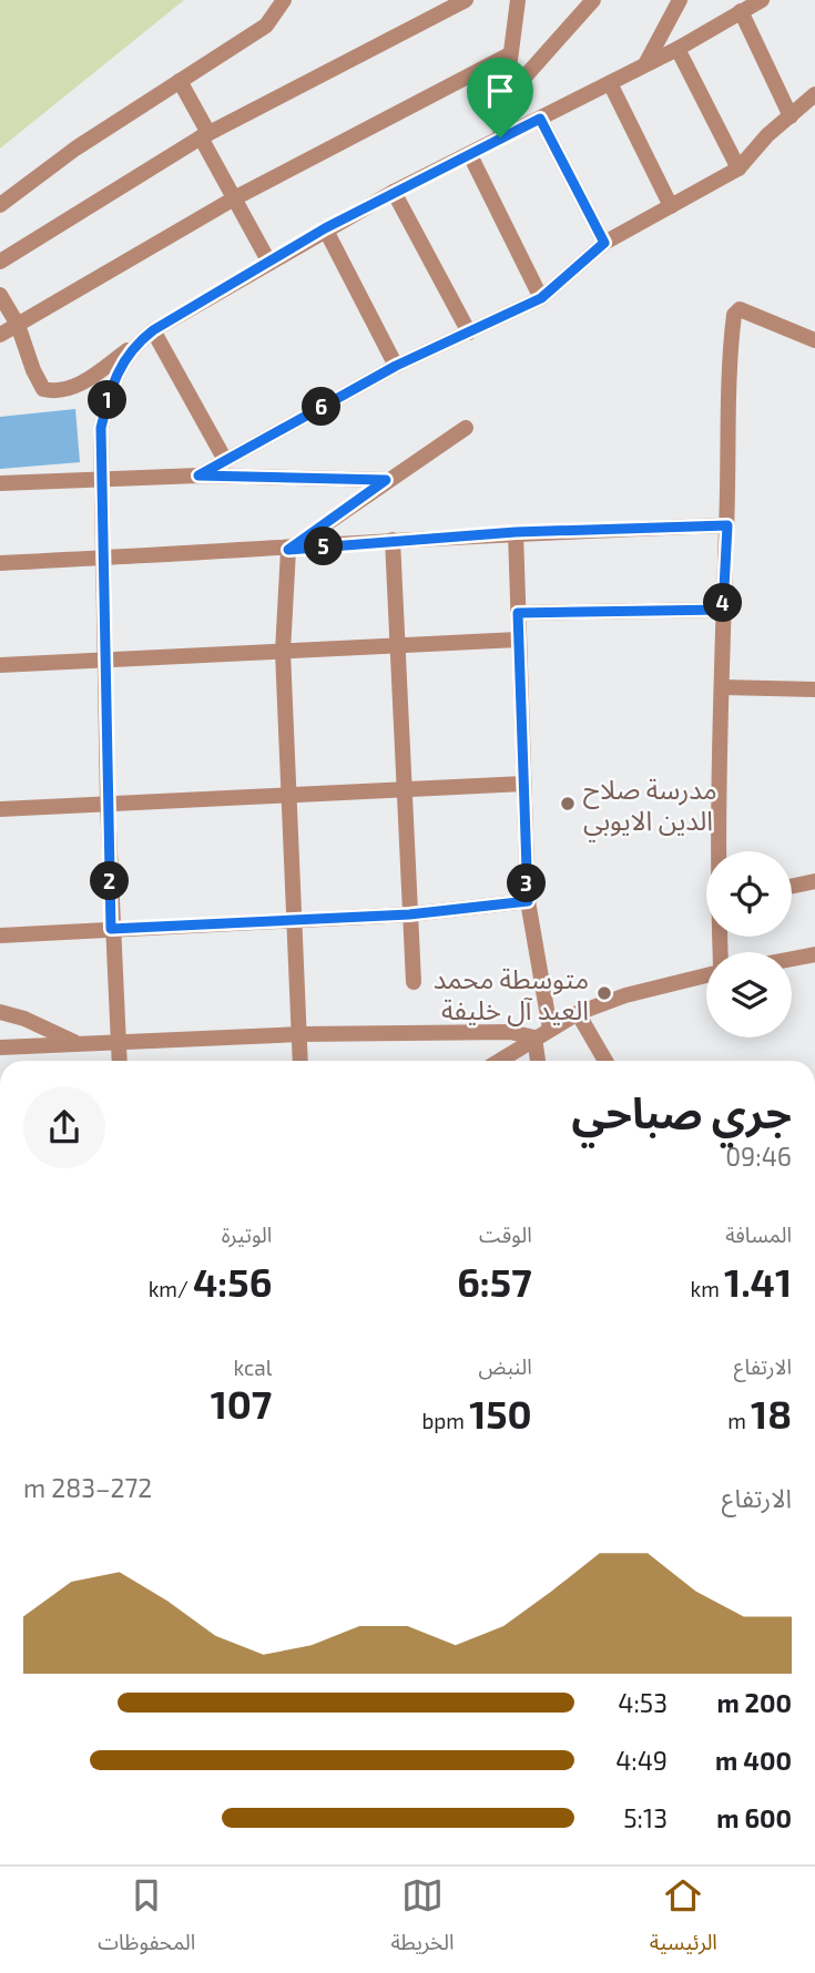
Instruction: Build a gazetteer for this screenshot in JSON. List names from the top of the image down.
{
  "places": ["مدرسة صلاح الدين الايوبي", "متوسطة محمد العيد آل خليفة"],
  "page": {
    "pins": [
      "1",
      "6",
      "5",
      "4",
      "2",
      "3"
    ],
    "heading": ["جري صباحي", "09:46"],
    "stats": [
      ["المسافة", "1.41 km"],
      ["الوقت", "6:57"],
      ["الوتيرة", "4:56 /km"],
      ["الارتفاع", "18 m"],
      ["النبض", "150 bpm"],
      ["kcal", "107"]
    ],
    "chart": ["الارتفاع", "272–283 m"],
    "list": [
      {
        "name": "200 m",
        "note": "4:53"
      },
      {
        "name": "400 m",
        "note": "4:49"
      },
      {
        "name": "600 m",
        "note": "5:13"
      }
    ],
    "tabs": ["الرئيسية", "الخريطة", "المحفوظات"]
  }
}
